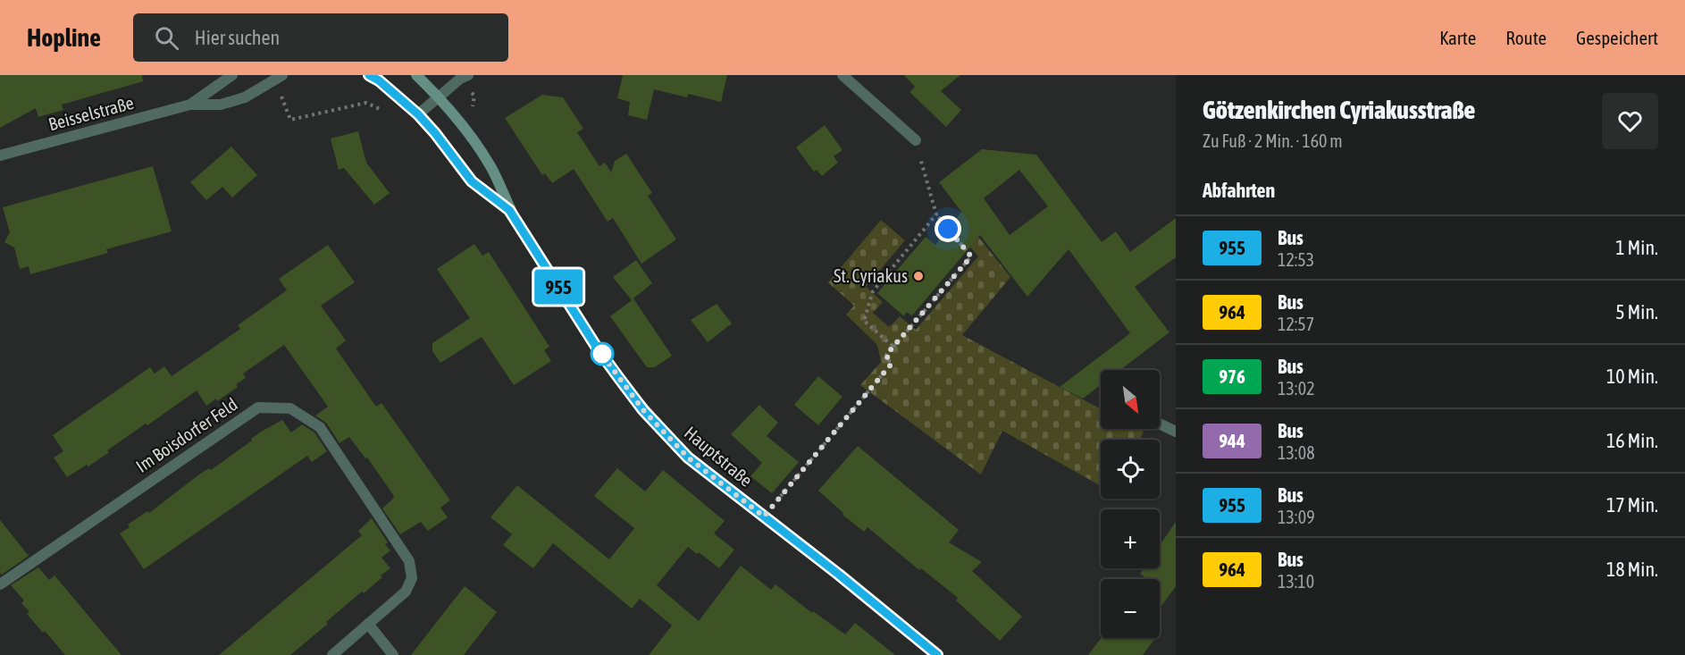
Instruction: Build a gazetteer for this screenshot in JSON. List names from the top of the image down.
{
  "streets": {
    "main road": ["Hauptstraße"],
    "street": ["Beisselstraße", "Im Boisdorfer Feld"]
  },
  "places": ["St. Cyriakus"],
  "lines": ["bus line 955"],
  "north": "bottom right",
  "page": {
    "header": "Hopline",
    "search": "Hier suchen",
    "nav": ["Karte", "Route", "Gespeichert"],
    "on_map": "955",
    "heading": [
      ["Götzenkirchen Cyriakusstraße", "Zu Fuß · 2 Min. · 160 m"],
      "Abfahrten"
    ],
    "list": [
      {
        "mark": "955",
        "name": "Bus",
        "note": "12:53",
        "value": "1 Min."
      },
      {
        "mark": "964",
        "name": "Bus",
        "note": "12:57",
        "value": "5 Min."
      },
      {
        "mark": "976",
        "name": "Bus",
        "note": "13:02",
        "value": "10 Min."
      },
      {
        "mark": "944",
        "name": "Bus",
        "note": "13:08",
        "value": "16 Min."
      },
      {
        "mark": "955",
        "name": "Bus",
        "note": "13:09",
        "value": "17 Min."
      },
      {
        "mark": "964",
        "name": "Bus",
        "note": "13:10",
        "value": "18 Min."
      }
    ],
    "map_buttons": ["+", "−"]
  }
}
